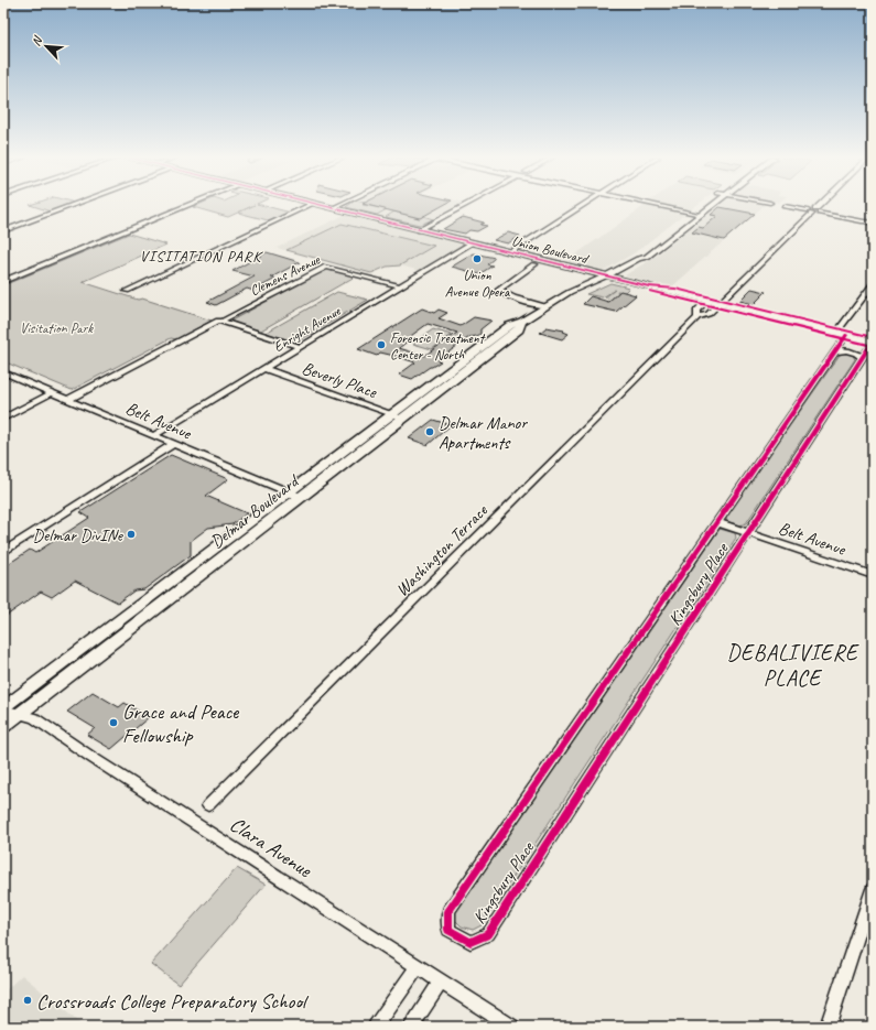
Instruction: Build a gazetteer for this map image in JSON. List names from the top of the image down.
{
  "streets": {
    "main road": ["Union Boulevard", "Delmar Boulevard"],
    "street": [
      "Clemens Avenue",
      "Enright Avenue",
      "Beverly Place",
      "Belt Avenue",
      "Washington Terrace",
      "Kingsbury Place",
      "Clara Avenue"
    ]
  },
  "crossings": [
    ["Union Boulevard", "Enright Avenue"],
    ["Union Boulevard", "Delmar Boulevard"],
    ["Union Boulevard", "Kingsbury Place"],
    ["Clemens Avenue", "Enright Avenue"],
    ["Clemens Avenue", "Belt Avenue"],
    ["Enright Avenue", "Beverly Place"],
    ["Enright Avenue", "Belt Avenue"],
    ["Beverly Place", "Delmar Boulevard"],
    ["Belt Avenue", "Delmar Boulevard"],
    ["Belt Avenue", "Kingsbury Place"],
    ["Delmar Boulevard", "Clara Avenue"]
  ],
  "districts": ["VISITATION PARK", "DEBALIVIERE PLACE"],
  "parks": ["Visitation Park"],
  "places": [
    "Union Avenue Opera",
    "Forensic Treatment Center - North",
    "Delmar Manor Apartments",
    "Delmar DivINe",
    "Grace and Peace Fellowship",
    "Crossroads College Preparatory School"
  ],
  "north": "top left"
}
